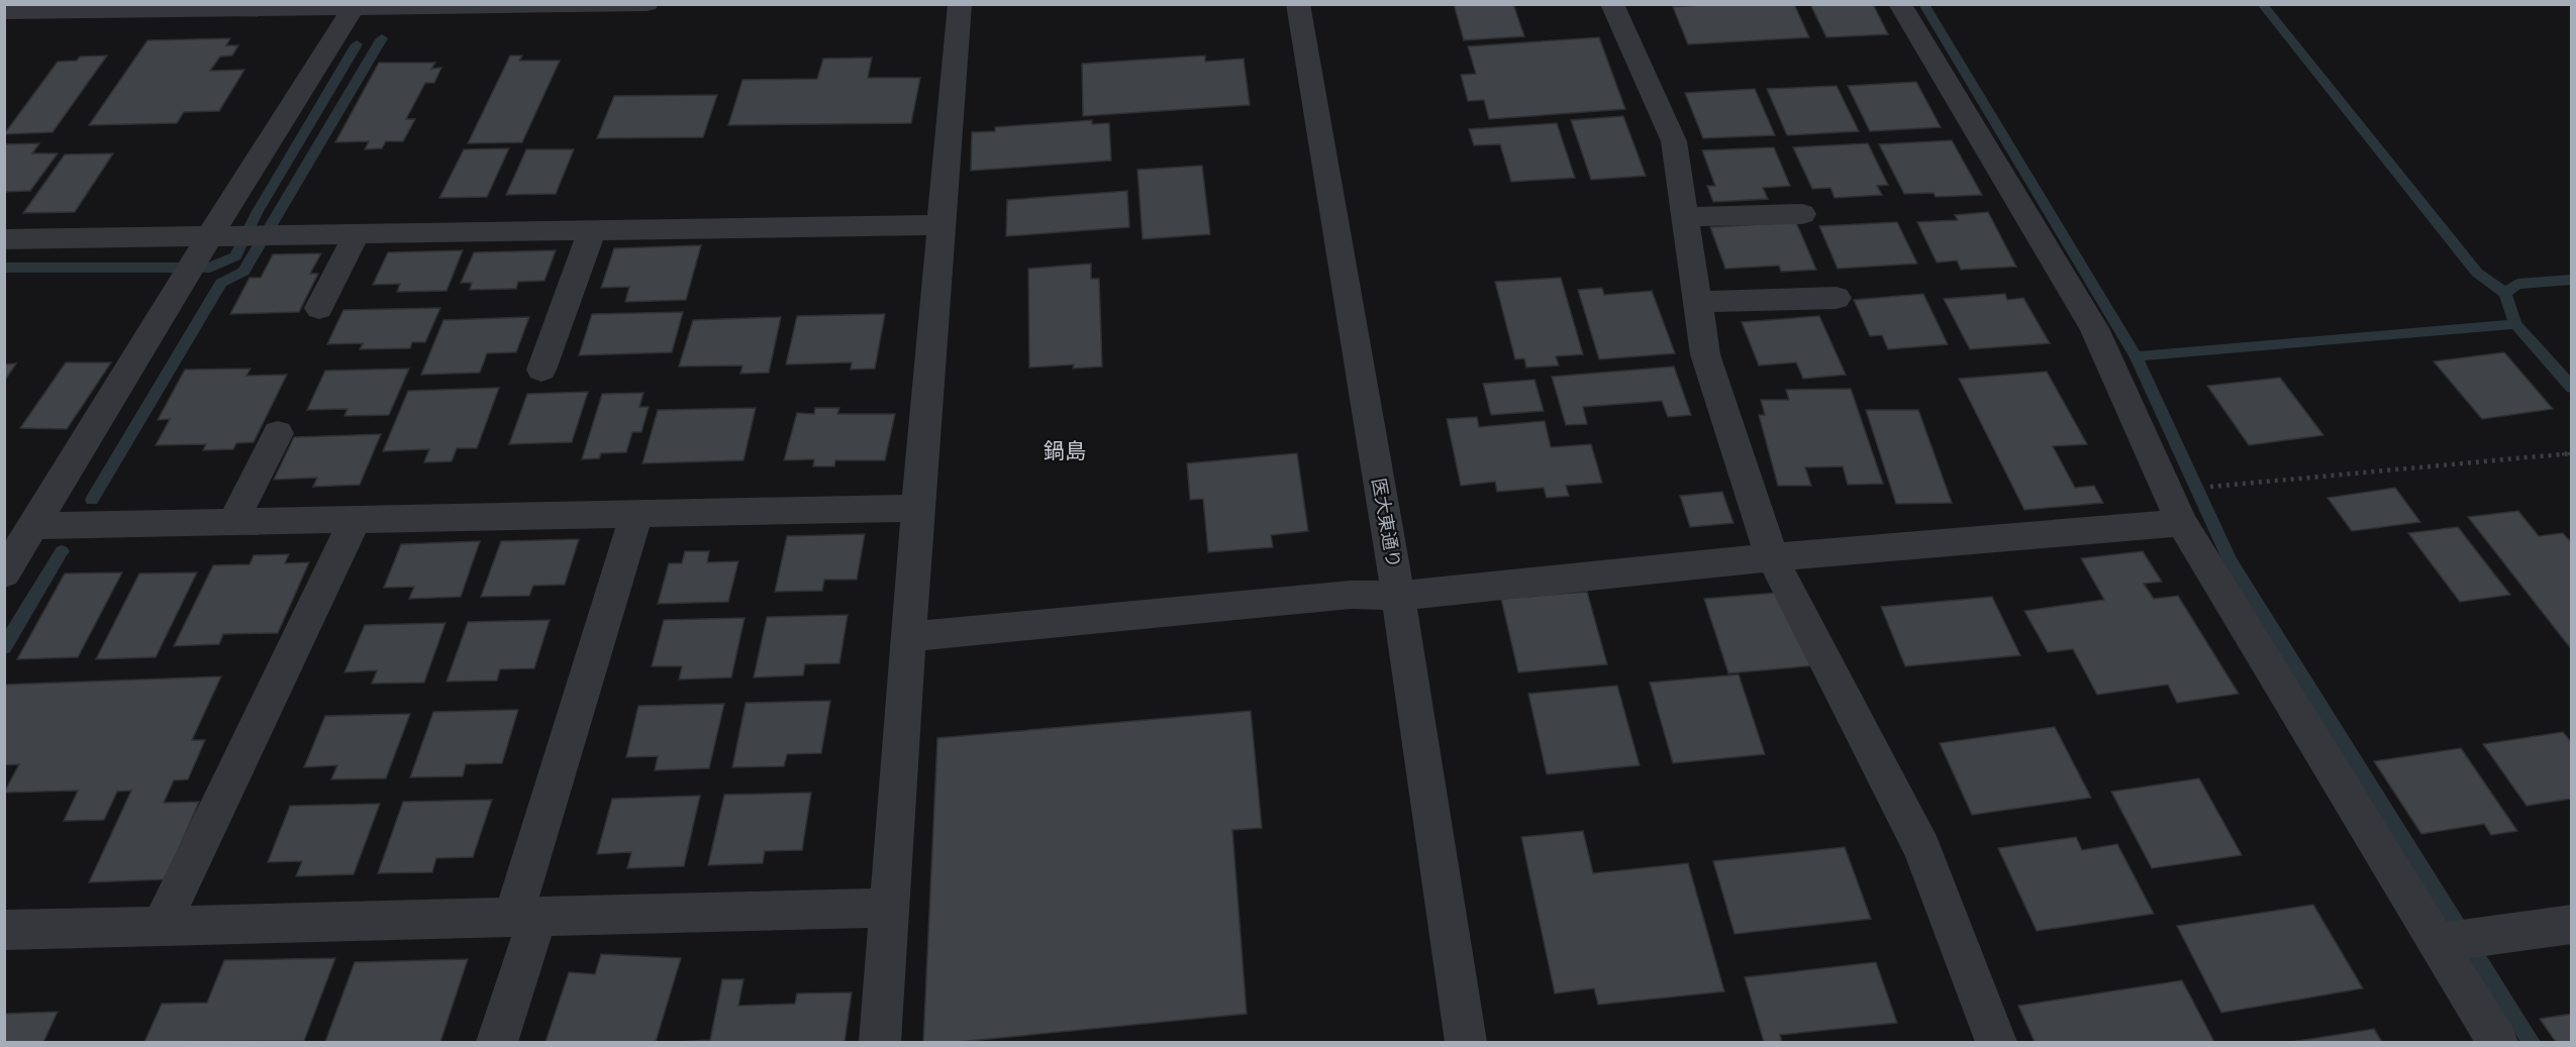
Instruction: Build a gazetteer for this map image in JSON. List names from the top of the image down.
{
  "streets": {
    "street": ["医大東通り"]
  },
  "districts": ["鍋島"]
}
